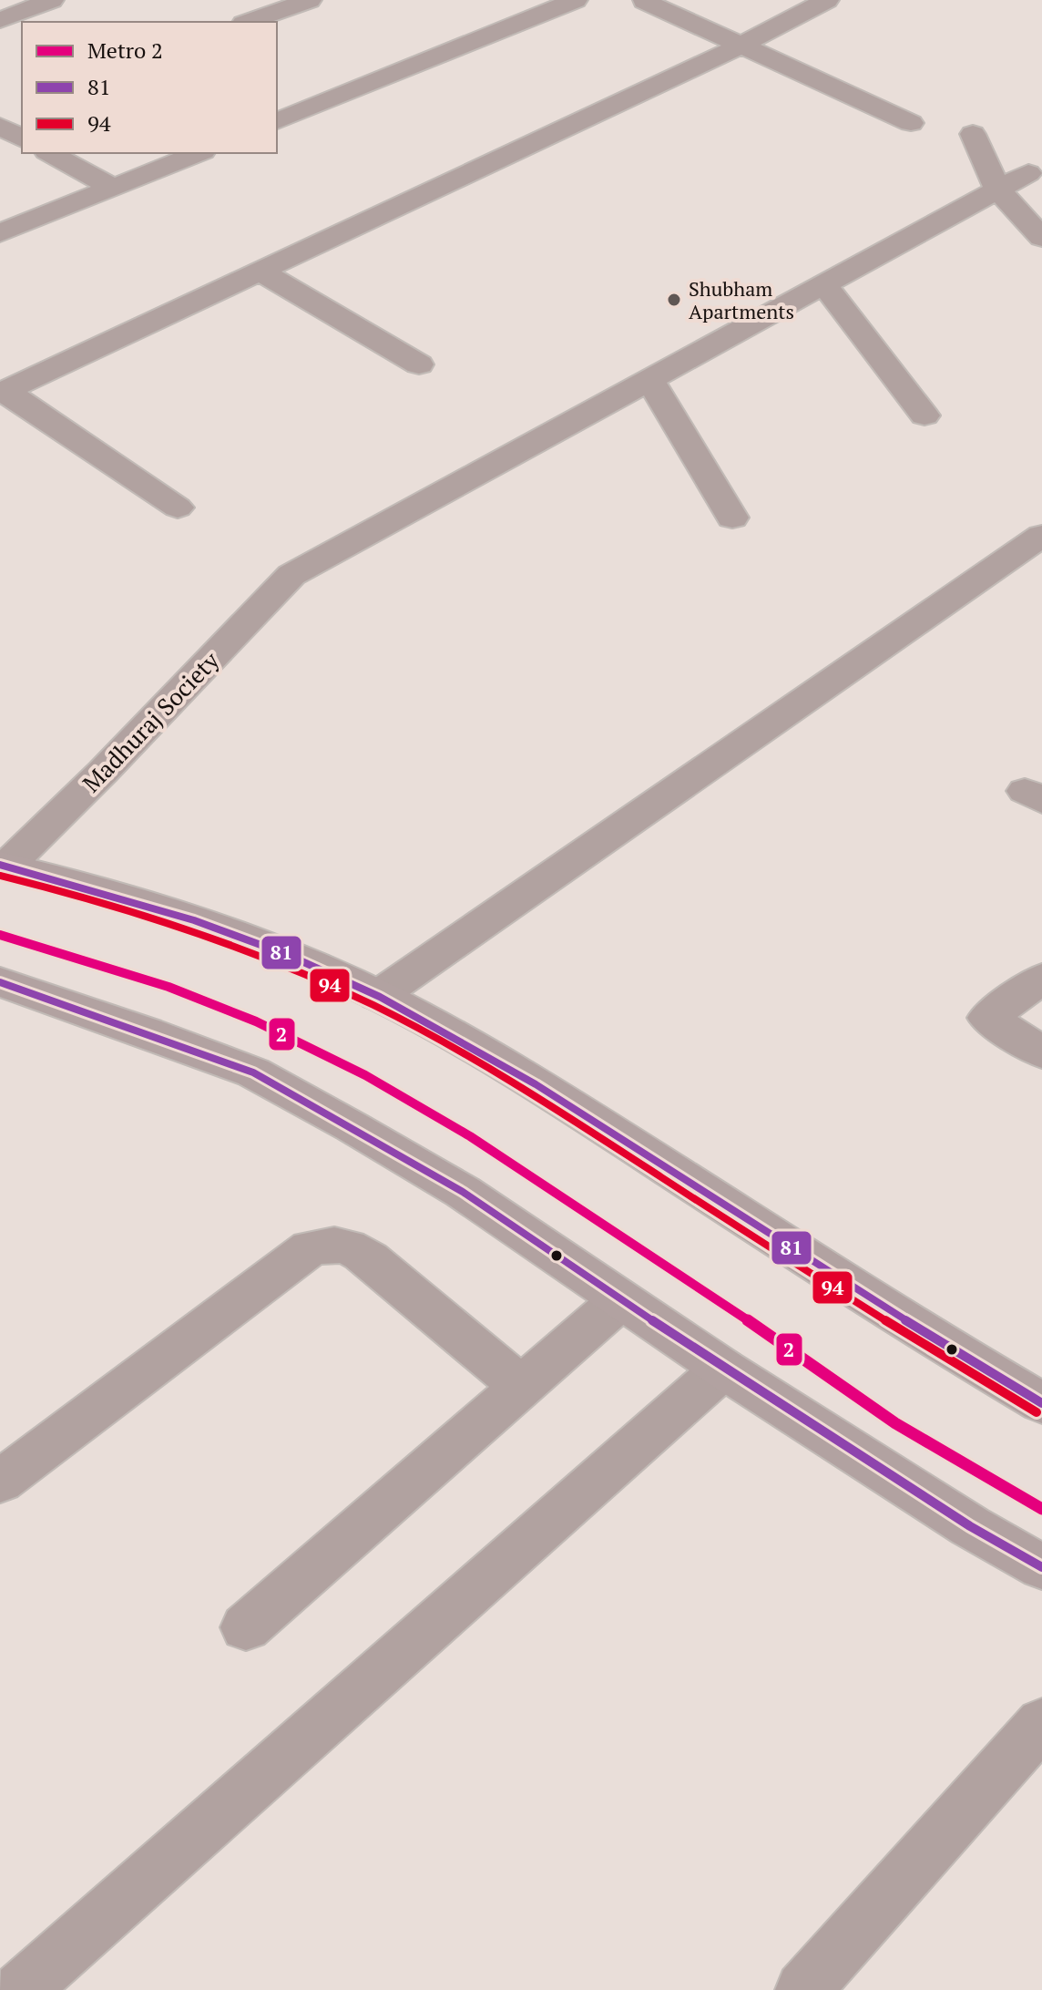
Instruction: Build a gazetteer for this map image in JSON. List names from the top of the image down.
{
  "streets": {
    "street": ["Madhuraj Society"]
  },
  "places": ["Shubham Apartments"],
  "lines": ["transit line 81", "transit line 94", "metro line 2"],
  "legend": ["Metro 2", "81", "94"]
}
